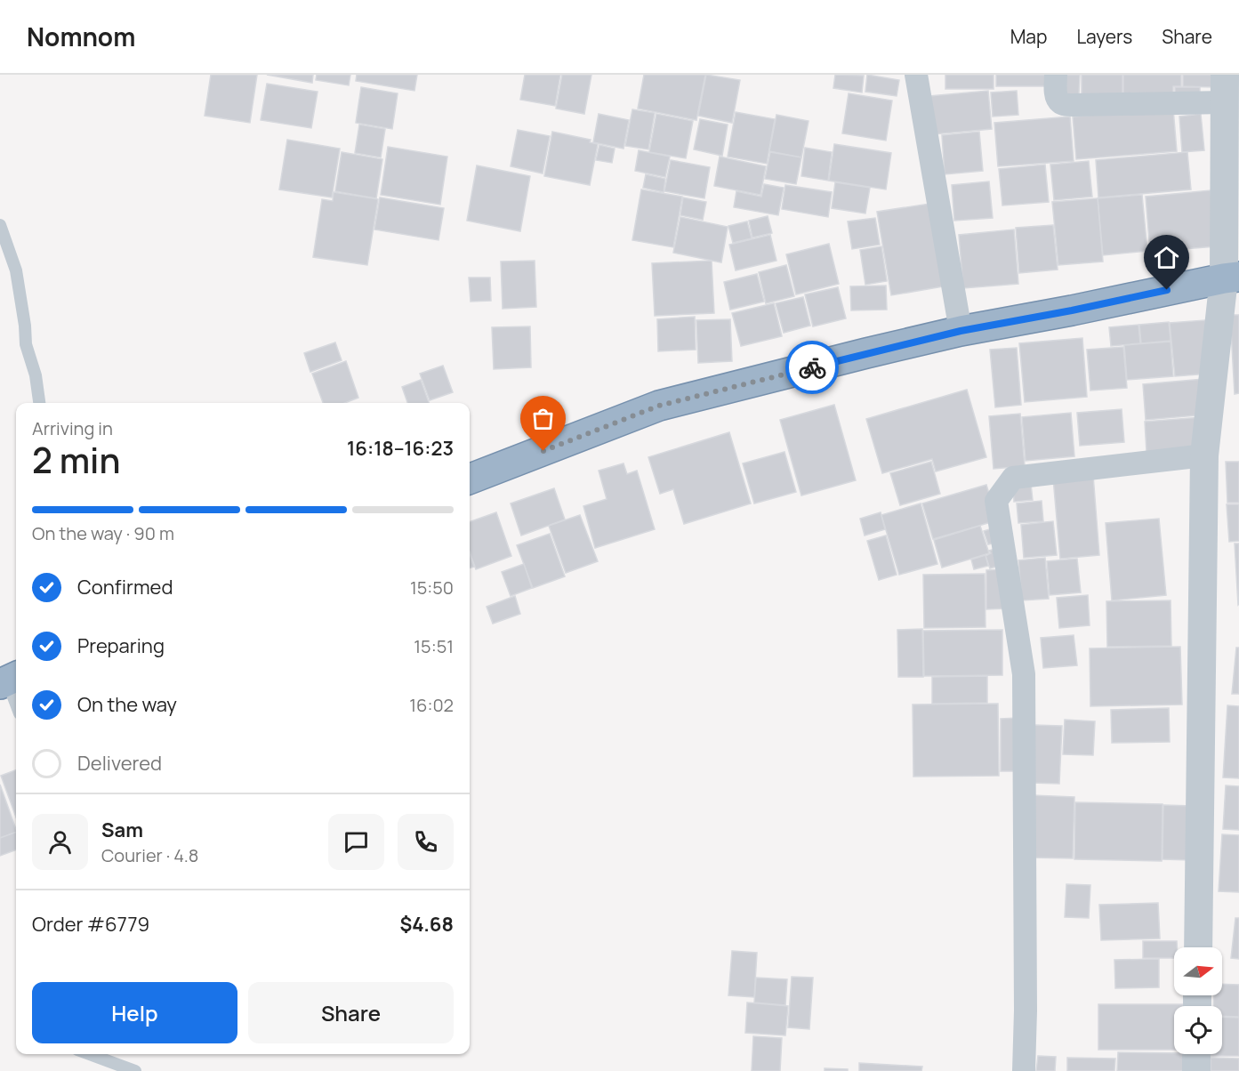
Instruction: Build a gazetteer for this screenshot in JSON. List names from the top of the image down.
{
  "north": "right",
  "page": {
    "header": "Nomnom",
    "nav": ["Map", "Layers", "Share"],
    "heading": ["2 min", "Arriving in", "16:18–16:23"],
    "panel": [
      "Sam",
      "Courier · 4.8",
      "Order #6779",
      "$4.68"
    ],
    "bar": "On the way · 90 m",
    "list": [
      ["Confirmed", "15:50"],
      ["Preparing", "15:51"],
      ["On the way", "16:02"],
      "Delivered"
    ],
    "buttons": ["Help", "Share"]
  }
}
